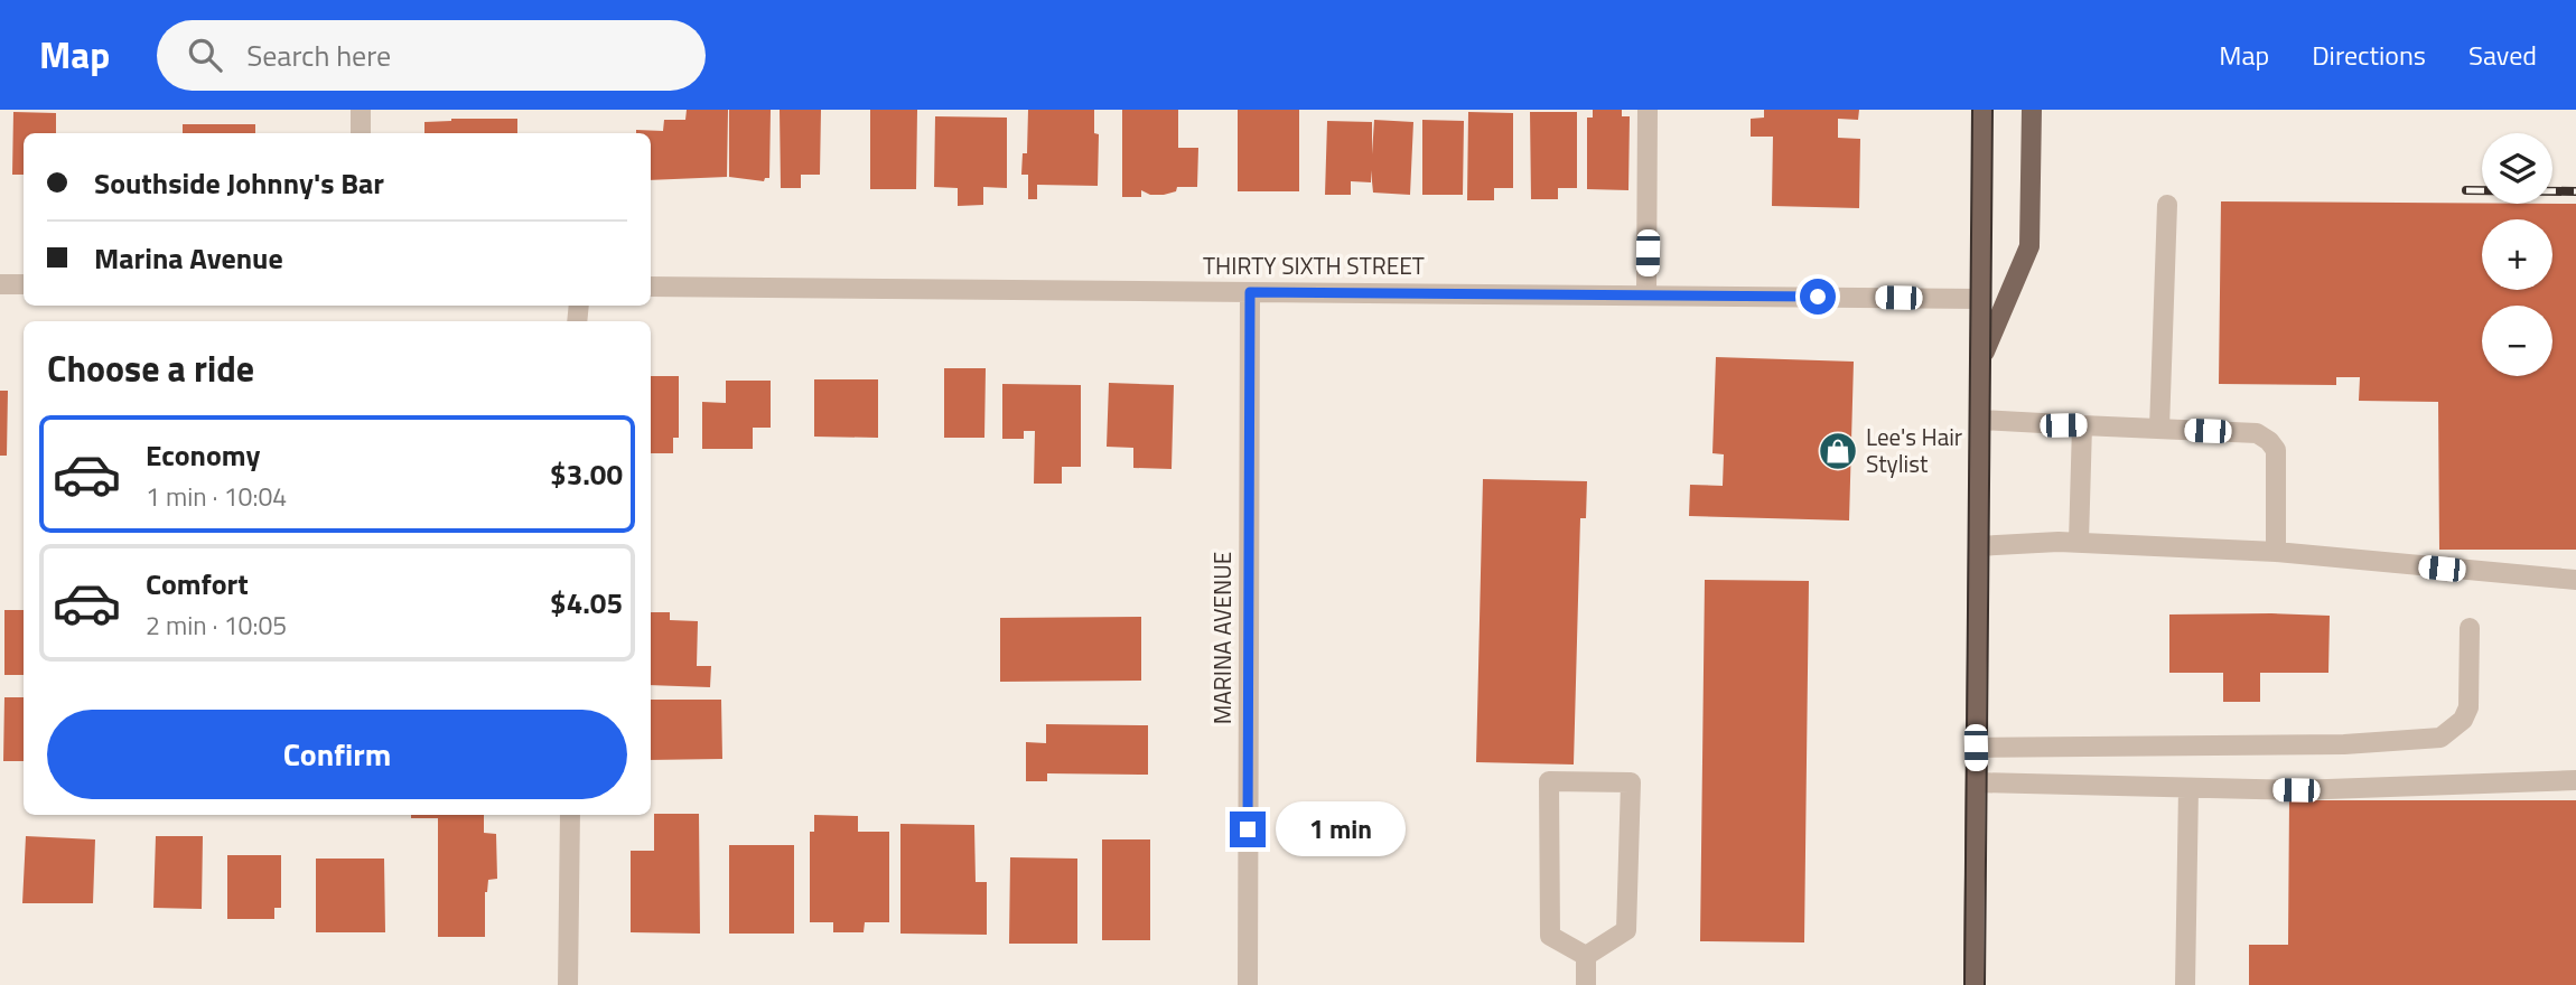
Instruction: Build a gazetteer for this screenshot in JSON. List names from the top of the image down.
{
  "streets": {
    "street": ["THIRTY SIXTH STREET", "MARINA AVENUE"]
  },
  "crossings": [
    ["THIRTY SIXTH STREET", "MARINA AVENUE"]
  ],
  "places": {
    "shop": ["Lee's Hair Stylist"]
  },
  "page": {
    "header": "Map",
    "search": "Search here",
    "nav": ["Map", "Directions", "Saved"],
    "map_buttons": ["+", "−"],
    "banner": ["Southside Johnny's Bar", "Marina Avenue"],
    "heading": "Choose a ride",
    "list": [
      {
        "name": "Economy",
        "note": "1 min · 10:04",
        "value": "$3.00"
      },
      {
        "name": "Comfort",
        "note": "2 min · 10:05",
        "value": "$4.05"
      }
    ],
    "buttons": "Confirm",
    "bubble": "1 min"
  }
}
